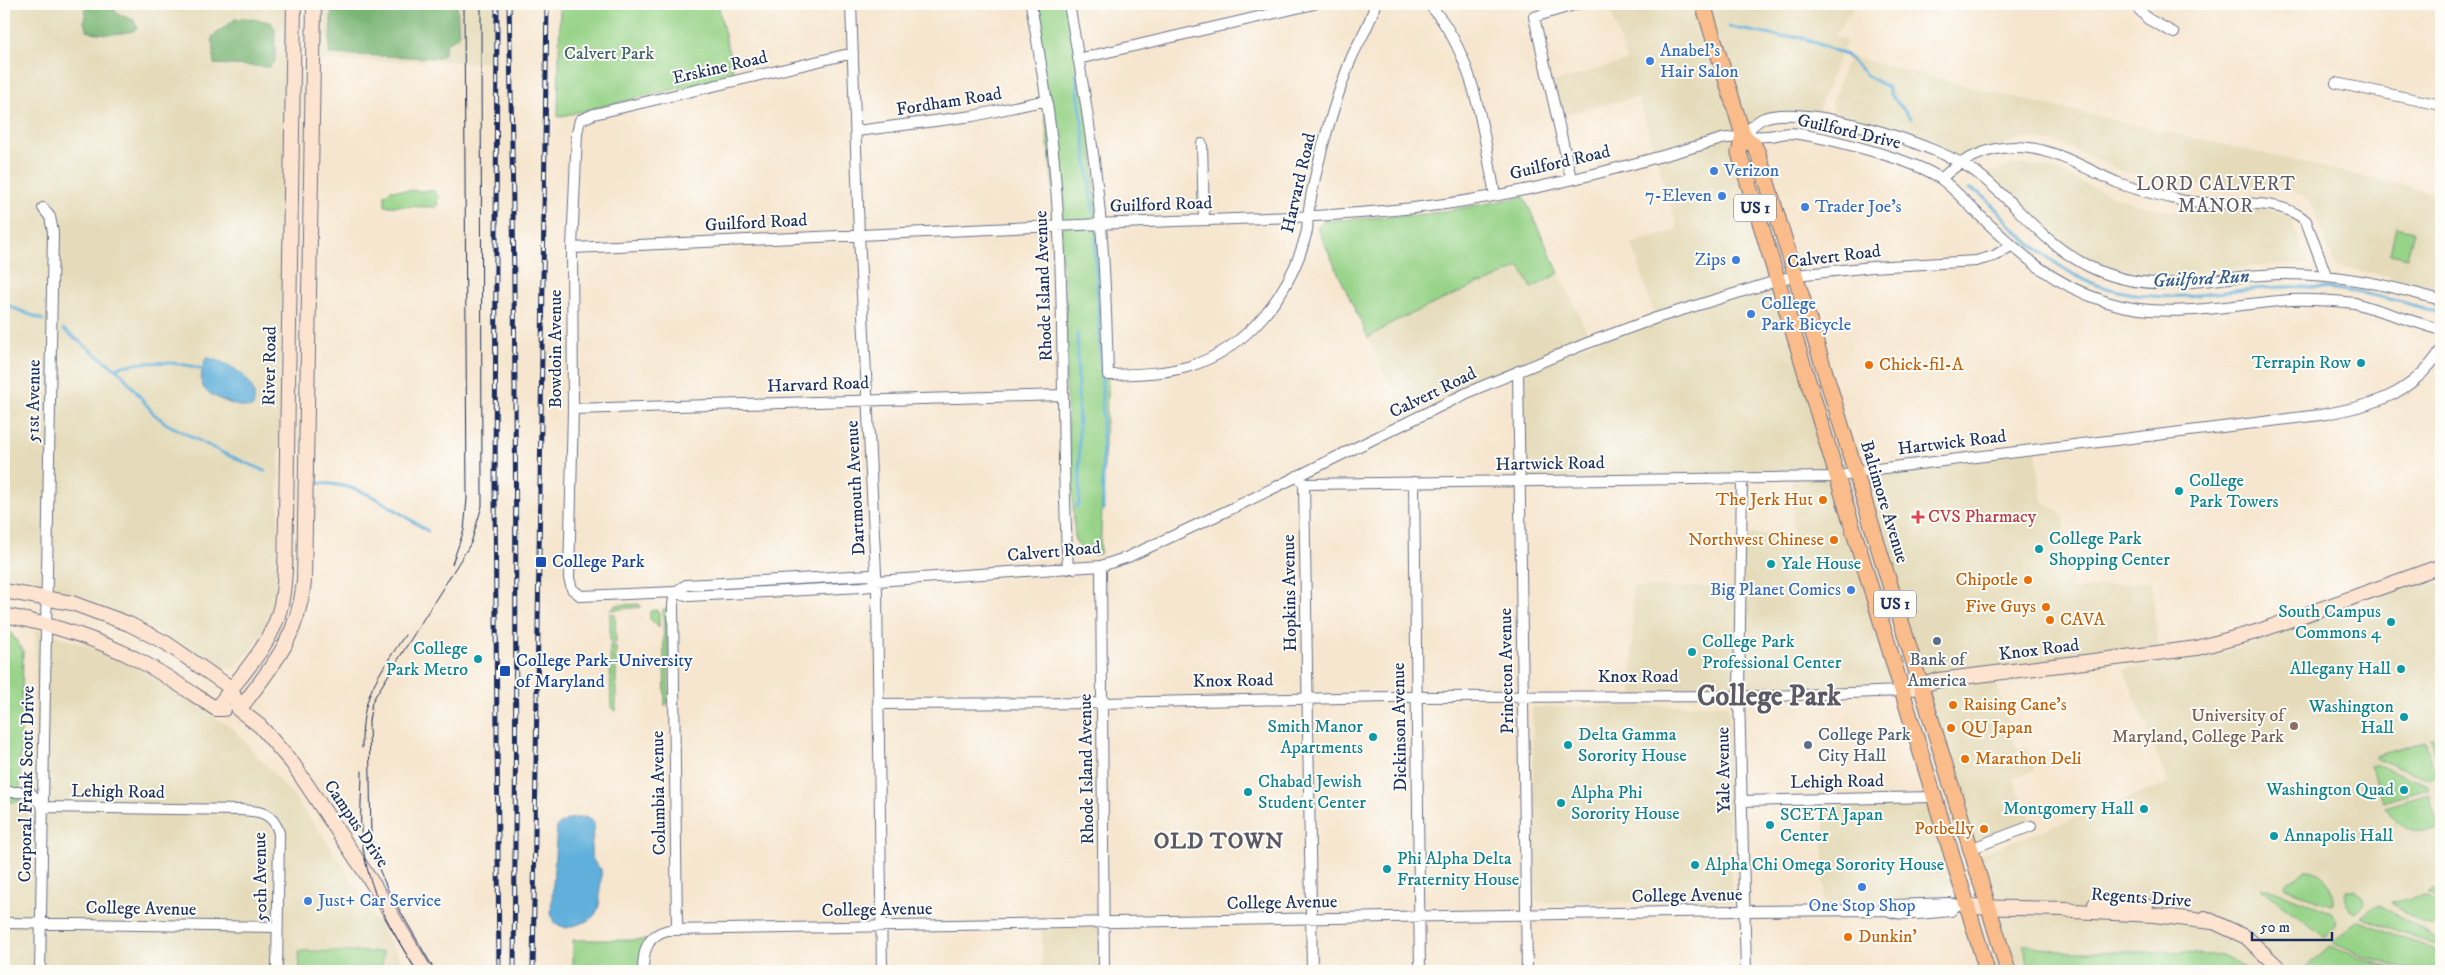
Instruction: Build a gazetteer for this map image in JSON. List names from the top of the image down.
{
  "streets": {
    "main road": ["US 1", "Baltimore Avenue"],
    "street": [
      "Erskine Road",
      "Fordham Road",
      "Guilford Drive",
      "Guilford Road",
      "Harvard Road",
      "Calvert Road",
      "Rhode Island Avenue",
      "Bowdoin Avenue",
      "River Road",
      "51st Avenue",
      "Hartwick Road",
      "Dartmouth Avenue",
      "Hopkins Avenue",
      "Knox Road",
      "Princeton Avenue",
      "Dickinson Avenue",
      "Yale Avenue",
      "Lehigh Road",
      "Corporal Frank Scott Drive",
      "Columbia Avenue",
      "Campus Drive",
      "50th Avenue",
      "College Avenue",
      "Regents Drive"
    ]
  },
  "crossings": [
    ["Erskine Road", "Bowdoin Avenue"],
    ["Erskine Road", "Dartmouth Avenue"],
    ["Fordham Road", "Rhode Island Avenue"],
    ["Fordham Road", "Dartmouth Avenue"],
    ["Guilford Drive", "Guilford Road"],
    ["Guilford Drive", "Calvert Road"],
    ["Guilford Drive", "Baltimore Avenue"],
    ["Guilford Road", "Harvard Road"],
    ["Guilford Road", "Rhode Island Avenue"],
    ["Guilford Road", "Bowdoin Avenue"],
    ["Guilford Road", "Dartmouth Avenue"],
    ["Guilford Road", "Baltimore Avenue"],
    ["Harvard Road", "Rhode Island Avenue"],
    ["Harvard Road", "Bowdoin Avenue"],
    ["Harvard Road", "Dartmouth Avenue"],
    ["Calvert Road", "Rhode Island Avenue"],
    ["Calvert Road", "Bowdoin Avenue"],
    ["Calvert Road", "Hartwick Road"],
    ["Calvert Road", "Dartmouth Avenue"],
    ["Calvert Road", "Baltimore Avenue"],
    ["Calvert Road", "Hopkins Avenue"],
    ["Calvert Road", "Princeton Avenue"],
    ["Calvert Road", "Columbia Avenue"],
    ["Rhode Island Avenue", "Knox Road"],
    ["Rhode Island Avenue", "College Avenue"],
    ["51st Avenue", "Corporal Frank Scott Drive"],
    ["Hartwick Road", "Baltimore Avenue"],
    ["Hartwick Road", "Hopkins Avenue"],
    ["Hartwick Road", "Princeton Avenue"],
    ["Hartwick Road", "Dickinson Avenue"],
    ["Hartwick Road", "Yale Avenue"],
    ["Dartmouth Avenue", "Knox Road"],
    ["Dartmouth Avenue", "College Avenue"],
    ["Baltimore Avenue", "Knox Road"],
    ["Baltimore Avenue", "Lehigh Road"],
    ["Baltimore Avenue", "College Avenue"],
    ["Baltimore Avenue", "Regents Drive"],
    ["Hopkins Avenue", "Knox Road"],
    ["Hopkins Avenue", "College Avenue"],
    ["Knox Road", "Princeton Avenue"],
    ["Knox Road", "Dickinson Avenue"],
    ["Knox Road", "Yale Avenue"],
    ["Princeton Avenue", "College Avenue"],
    ["Dickinson Avenue", "College Avenue"],
    ["Yale Avenue", "Lehigh Road"],
    ["Yale Avenue", "College Avenue"],
    ["Lehigh Road", "Corporal Frank Scott Drive"],
    ["Lehigh Road", "50th Avenue"],
    ["Corporal Frank Scott Drive", "College Avenue"],
    ["Columbia Avenue", "College Avenue"],
    ["50th Avenue", "College Avenue"],
    ["College Avenue", "Regents Drive"]
  ],
  "districts": ["LORD CALVERT MANOR", "College Park", "OLD TOWN"],
  "water": ["Guilford Run"],
  "parks": ["Calvert Park"],
  "places": {
    "other": [
      "Anabel's Hair Salon",
      "Verizon",
      "7-Eleven",
      "Trader Joe's",
      "Zips",
      "College Park Bicycle",
      "Terrapin Row",
      "Chick-fil-A",
      "College Park Towers",
      "The Jerk Hut",
      "Northwest Chinese",
      "College Park Shopping Center",
      "Yale House",
      "Chipotle",
      "Big Planet Comics",
      "Five Guys",
      "CAVA",
      "South Campus Commons 4",
      "Bank of America",
      "College Park Professional Center",
      "College Park Metro",
      "Allegany Hall",
      "Raising Cane's",
      "Washington Hall",
      "University of Maryland, College Park",
      "QU Japan",
      "Smith Manor Apartments",
      "Delta Gamma Sorority House",
      "College Park City Hall",
      "Marathon Deli",
      "Washington Quad",
      "Chabad Jewish Student Center",
      "Alpha Phi Sorority House",
      "Montgomery Hall",
      "SCETA Japan Center",
      "Potbelly",
      "Annapolis Hall",
      "Alpha Chi Omega Sorority House",
      "Phi Alpha Delta Fraternity House",
      "One Stop Shop",
      "Just+ Car Service",
      "Dunkin'"
    ],
    "health": ["CVS Pharmacy"],
    "transit": ["College Park", "College Park–University of Maryland"]
  },
  "scale_bar": "50 m"
}
